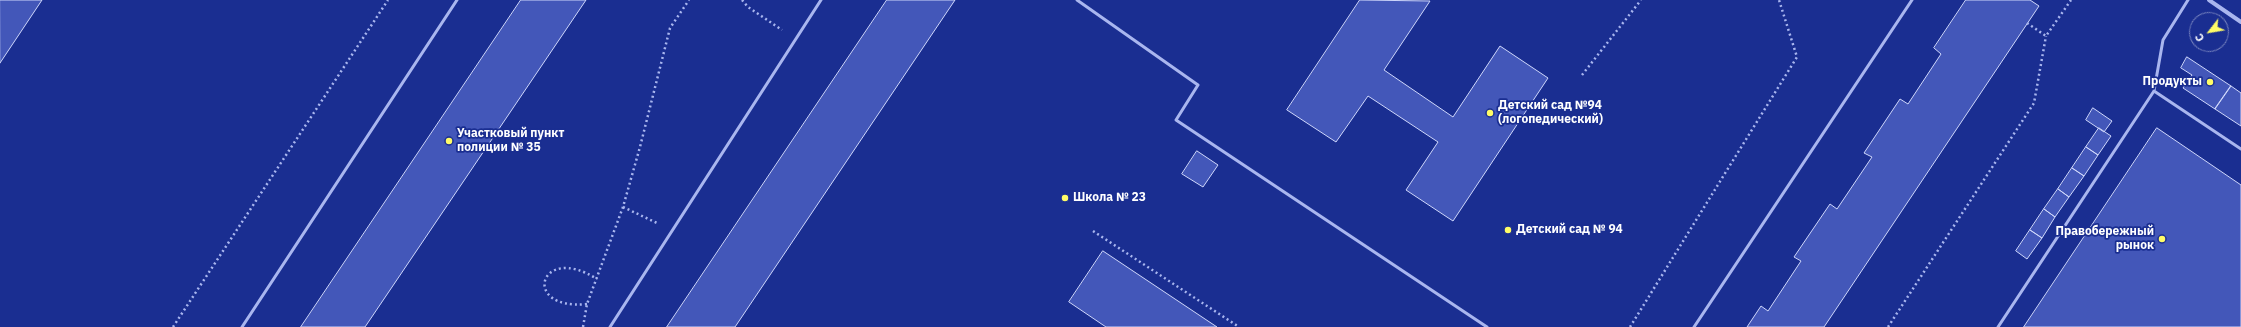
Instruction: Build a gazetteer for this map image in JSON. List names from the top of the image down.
{
  "places": [
    "Продукты",
    "Детский сад №94 (логопедический)",
    "Участковый пункт полиции № 35",
    "Школа № 23",
    "Детский сад № 94",
    "Правобережный рынок"
  ],
  "north": "bottom left"
}
